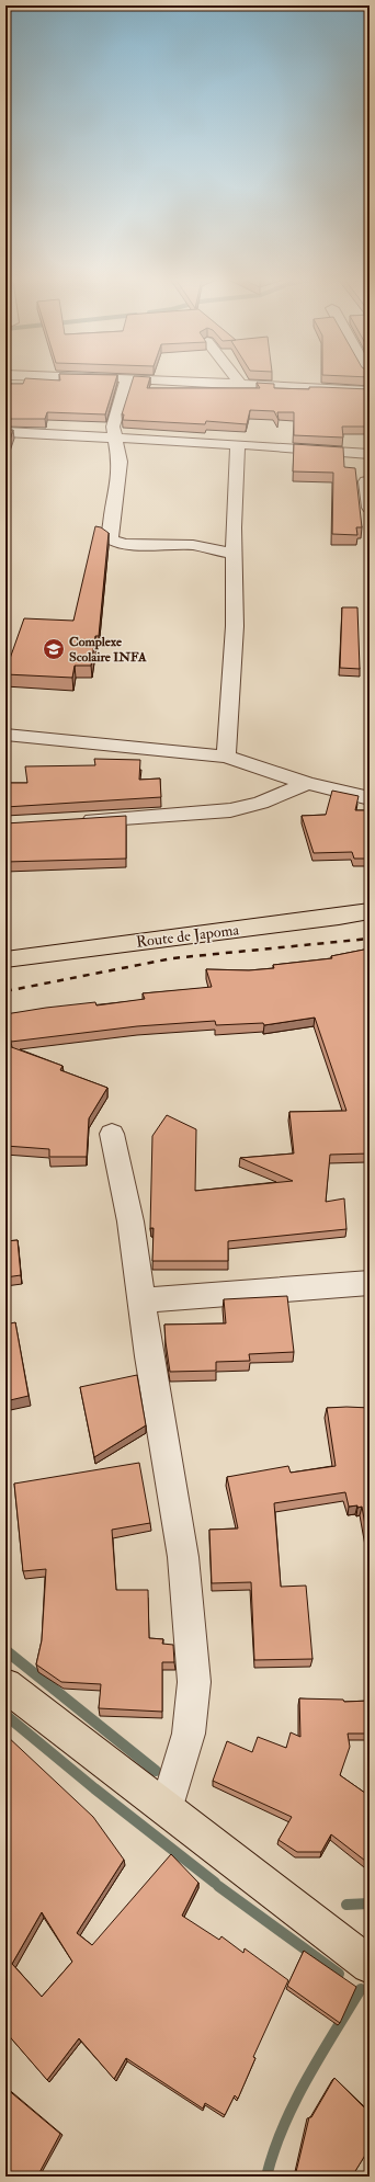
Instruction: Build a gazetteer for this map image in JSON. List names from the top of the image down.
{
  "streets": {
    "main road": ["Route de Japoma"]
  },
  "places": {
    "school or university": ["Complexe Scolaire INFA"]
  }
}
